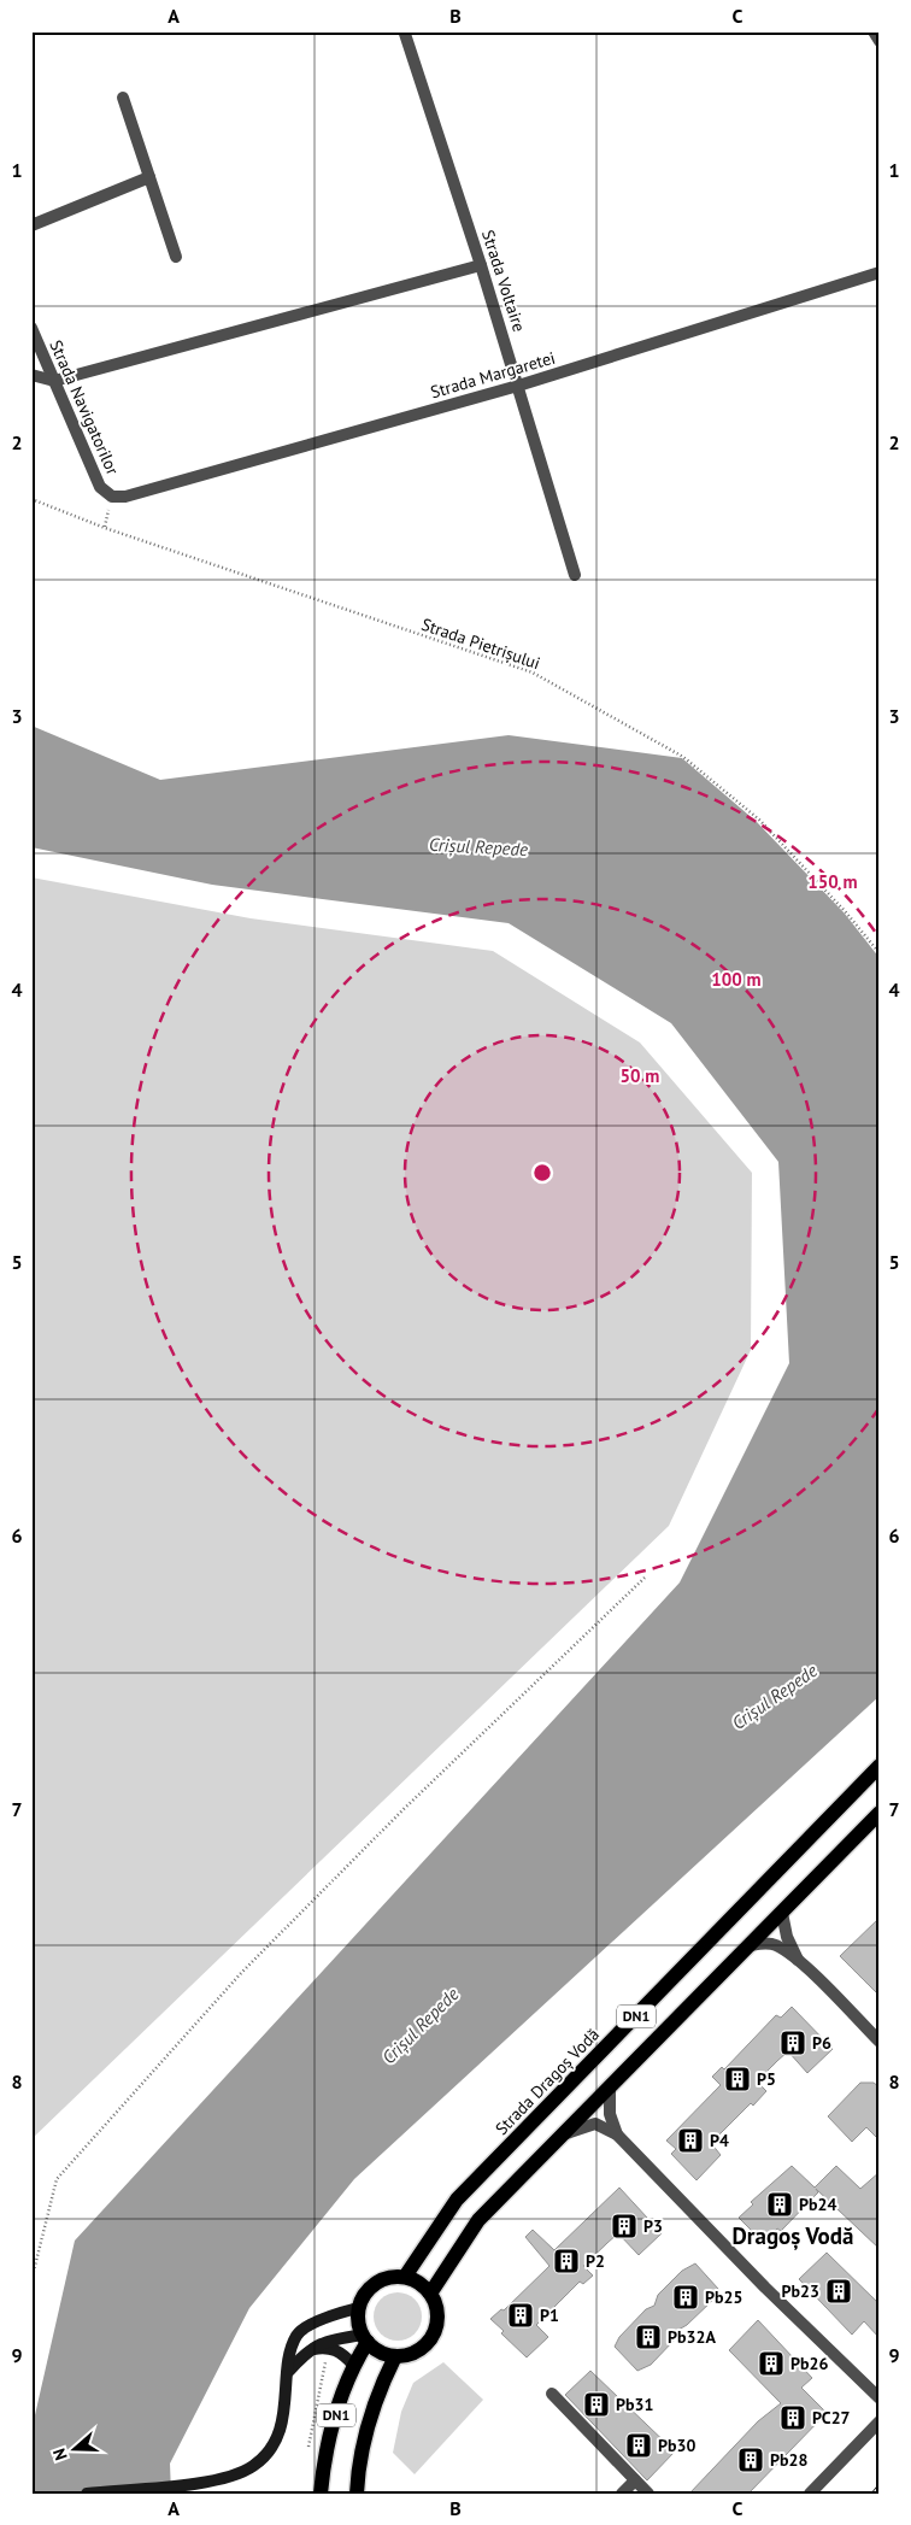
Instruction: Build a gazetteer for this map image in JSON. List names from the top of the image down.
{
  "streets": {
    "main road": ["DN1", "Strada Dragoș Vodă"],
    "street": ["Strada Voltaire", "Strada Margaretei", "Strada Navigatorilor"],
    "path": ["Strada Pietrișului"]
  },
  "crossings": [
    ["Strada Voltaire", "Strada Margaretei"],
    ["Strada Margaretei", "Strada Navigatorilor"],
    ["DN1", "Strada Dragoș Vodă"]
  ],
  "districts": ["Dragoș Vodă"],
  "water": ["Crișul Repede"],
  "places": {
    "building": [
      "P6",
      "P5",
      "P4",
      "Pb24",
      "P3",
      "P2",
      "Pb23",
      "Pb25",
      "P1",
      "Pb32A",
      "Pb26",
      "Pb31",
      "PC27",
      "Pb30",
      "Pb28"
    ]
  },
  "north": "left",
  "grid": {
    "columns": ["A", "B", "C"],
    "rows": [
      "1",
      "2",
      "3",
      "4",
      "5",
      "6",
      "7",
      "8",
      "9"
    ]
  },
  "rings": ["150 m", "100 m", "50 m"]
}
